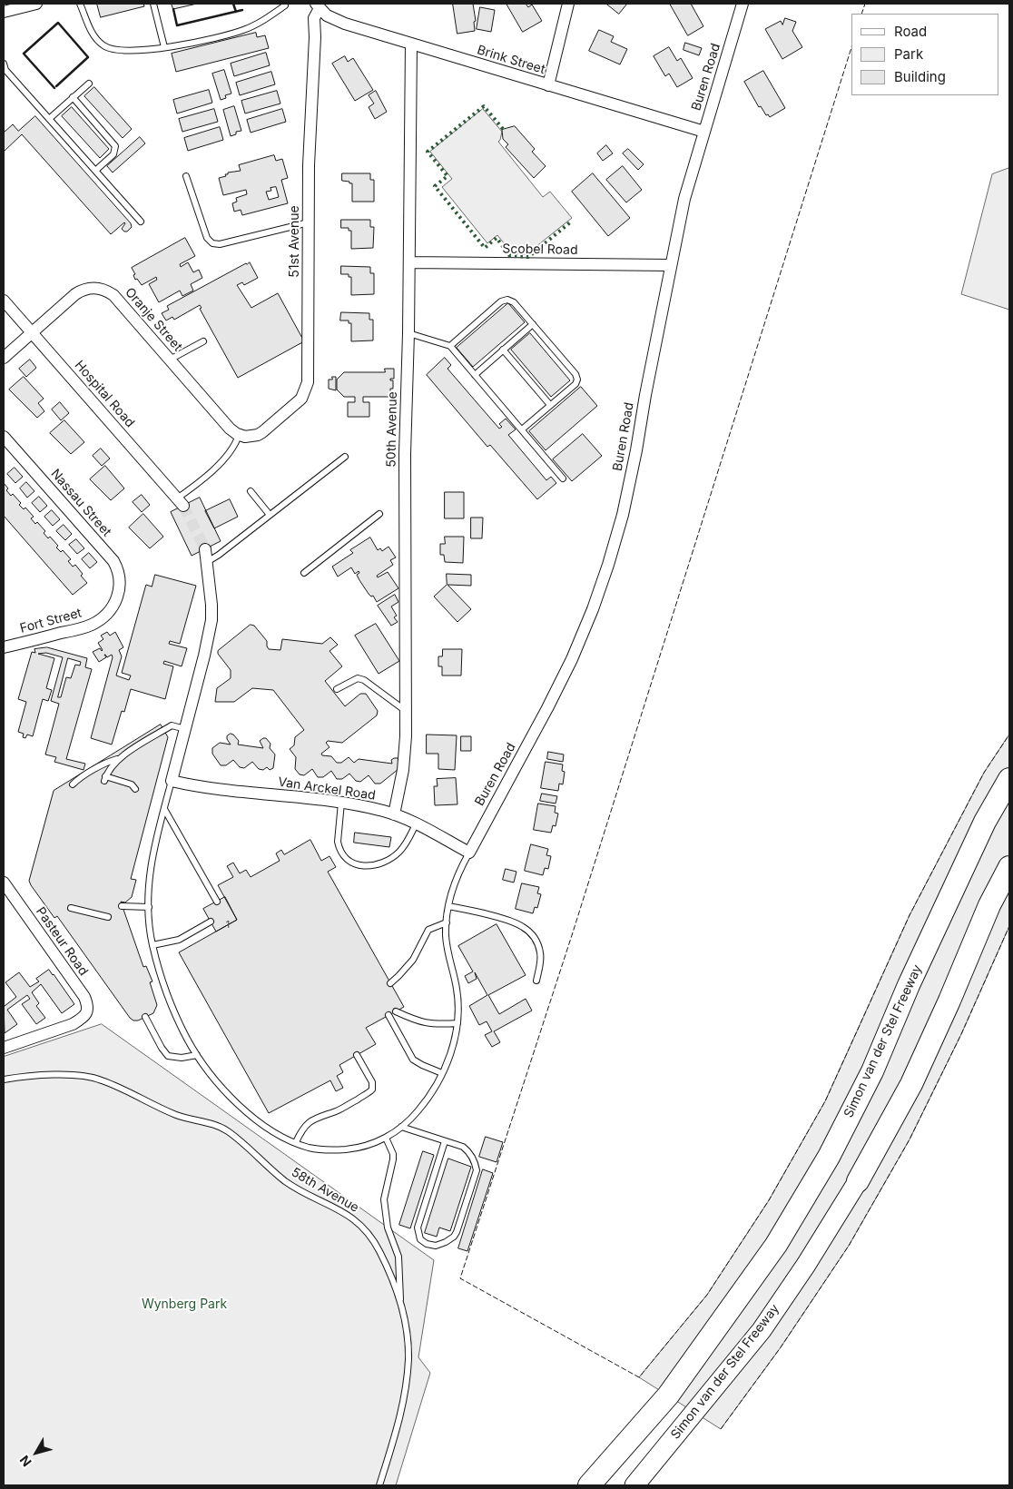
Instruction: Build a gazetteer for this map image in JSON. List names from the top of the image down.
{
  "streets": {
    "highway": ["Simon van der Stel Freeway"],
    "street": [
      "Brink Street",
      "Buren Road",
      "51st Avenue",
      "Scobel Road",
      "Oranje Street",
      "Hospital Road",
      "50th Avenue",
      "Nassau Street",
      "Fort Street",
      "Van Arckel Road",
      "Pasteur Road"
    ],
    "lane": ["58th Avenue"]
  },
  "crossings": [
    ["Brink Street", "Buren Road"],
    ["Brink Street", "51st Avenue"],
    ["Brink Street", "50th Avenue"],
    ["Buren Road", "Scobel Road"],
    ["Buren Road", "Van Arckel Road"],
    ["51st Avenue", "Oranje Street"],
    ["Scobel Road", "50th Avenue"],
    ["Oranje Street", "Hospital Road"],
    ["50th Avenue", "Van Arckel Road"],
    ["Nassau Street", "Fort Street"]
  ],
  "parks": ["Wynberg Park"],
  "house_numbers": ["1"],
  "legend": ["Road", "Park", "Building"],
  "north": "bottom left"
}
